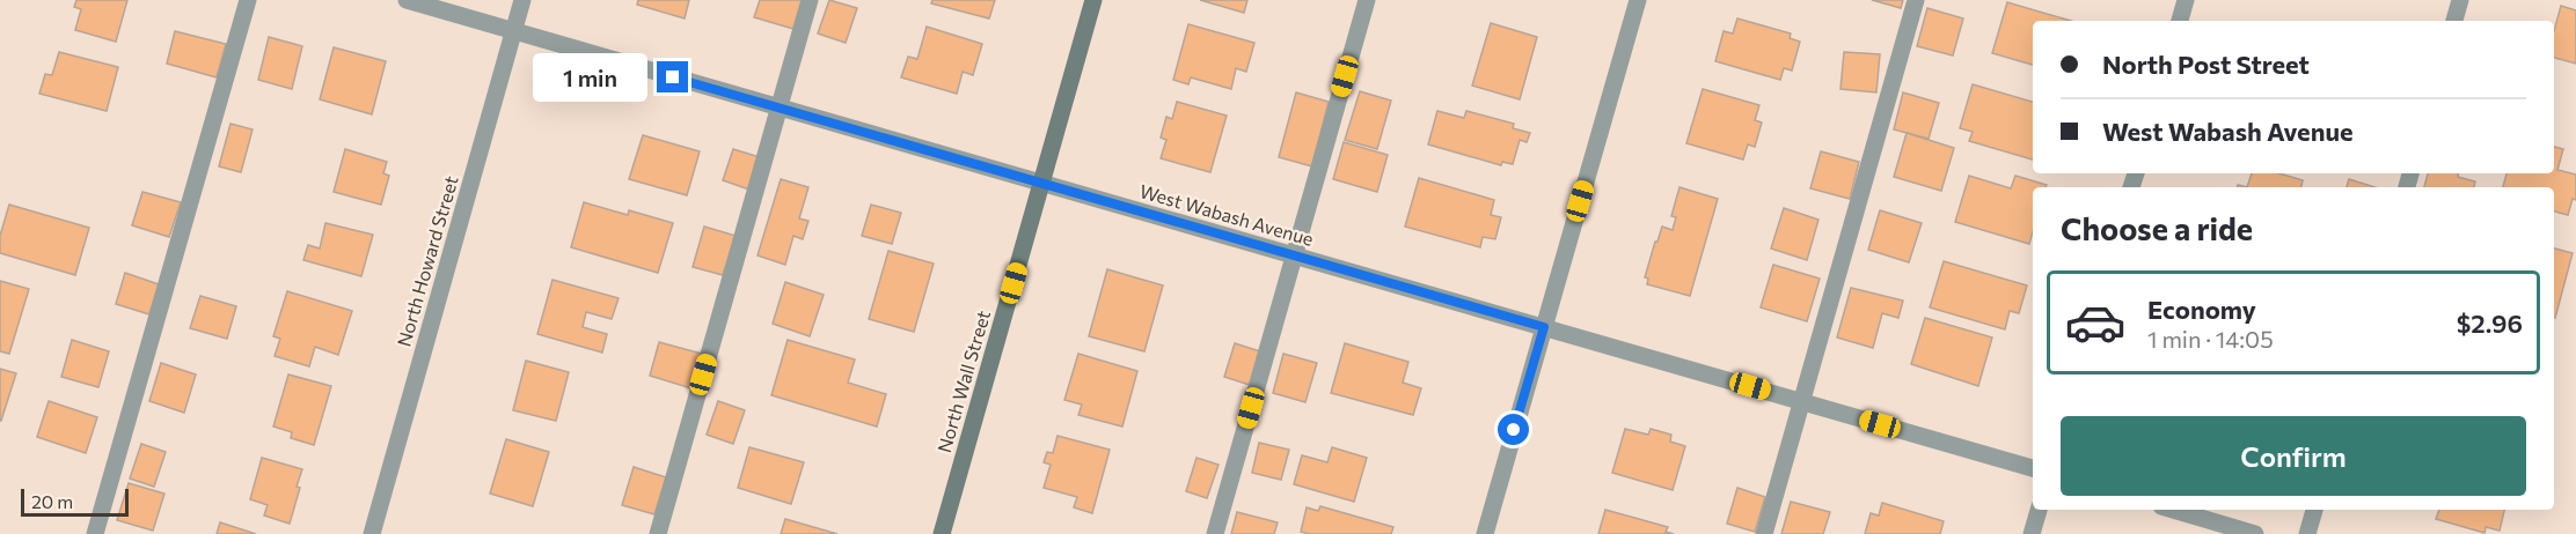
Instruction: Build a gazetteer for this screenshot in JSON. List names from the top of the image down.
{
  "streets": {
    "street": ["West Wabash Avenue", "North Howard Street", "North Wall Street"]
  },
  "crossings": [
    ["West Wabash Avenue", "North Howard Street"],
    ["West Wabash Avenue", "North Wall Street"]
  ],
  "scale_bar": "20 m",
  "page": {
    "banner": ["North Post Street", "West Wabash Avenue"],
    "bubble": "1 min",
    "heading": "Choose a ride",
    "list": [
      {
        "name": "Economy",
        "note": "1 min · 14:05",
        "value": "$2.96"
      }
    ],
    "buttons": "Confirm",
    "scale": "20 m"
  }
}
